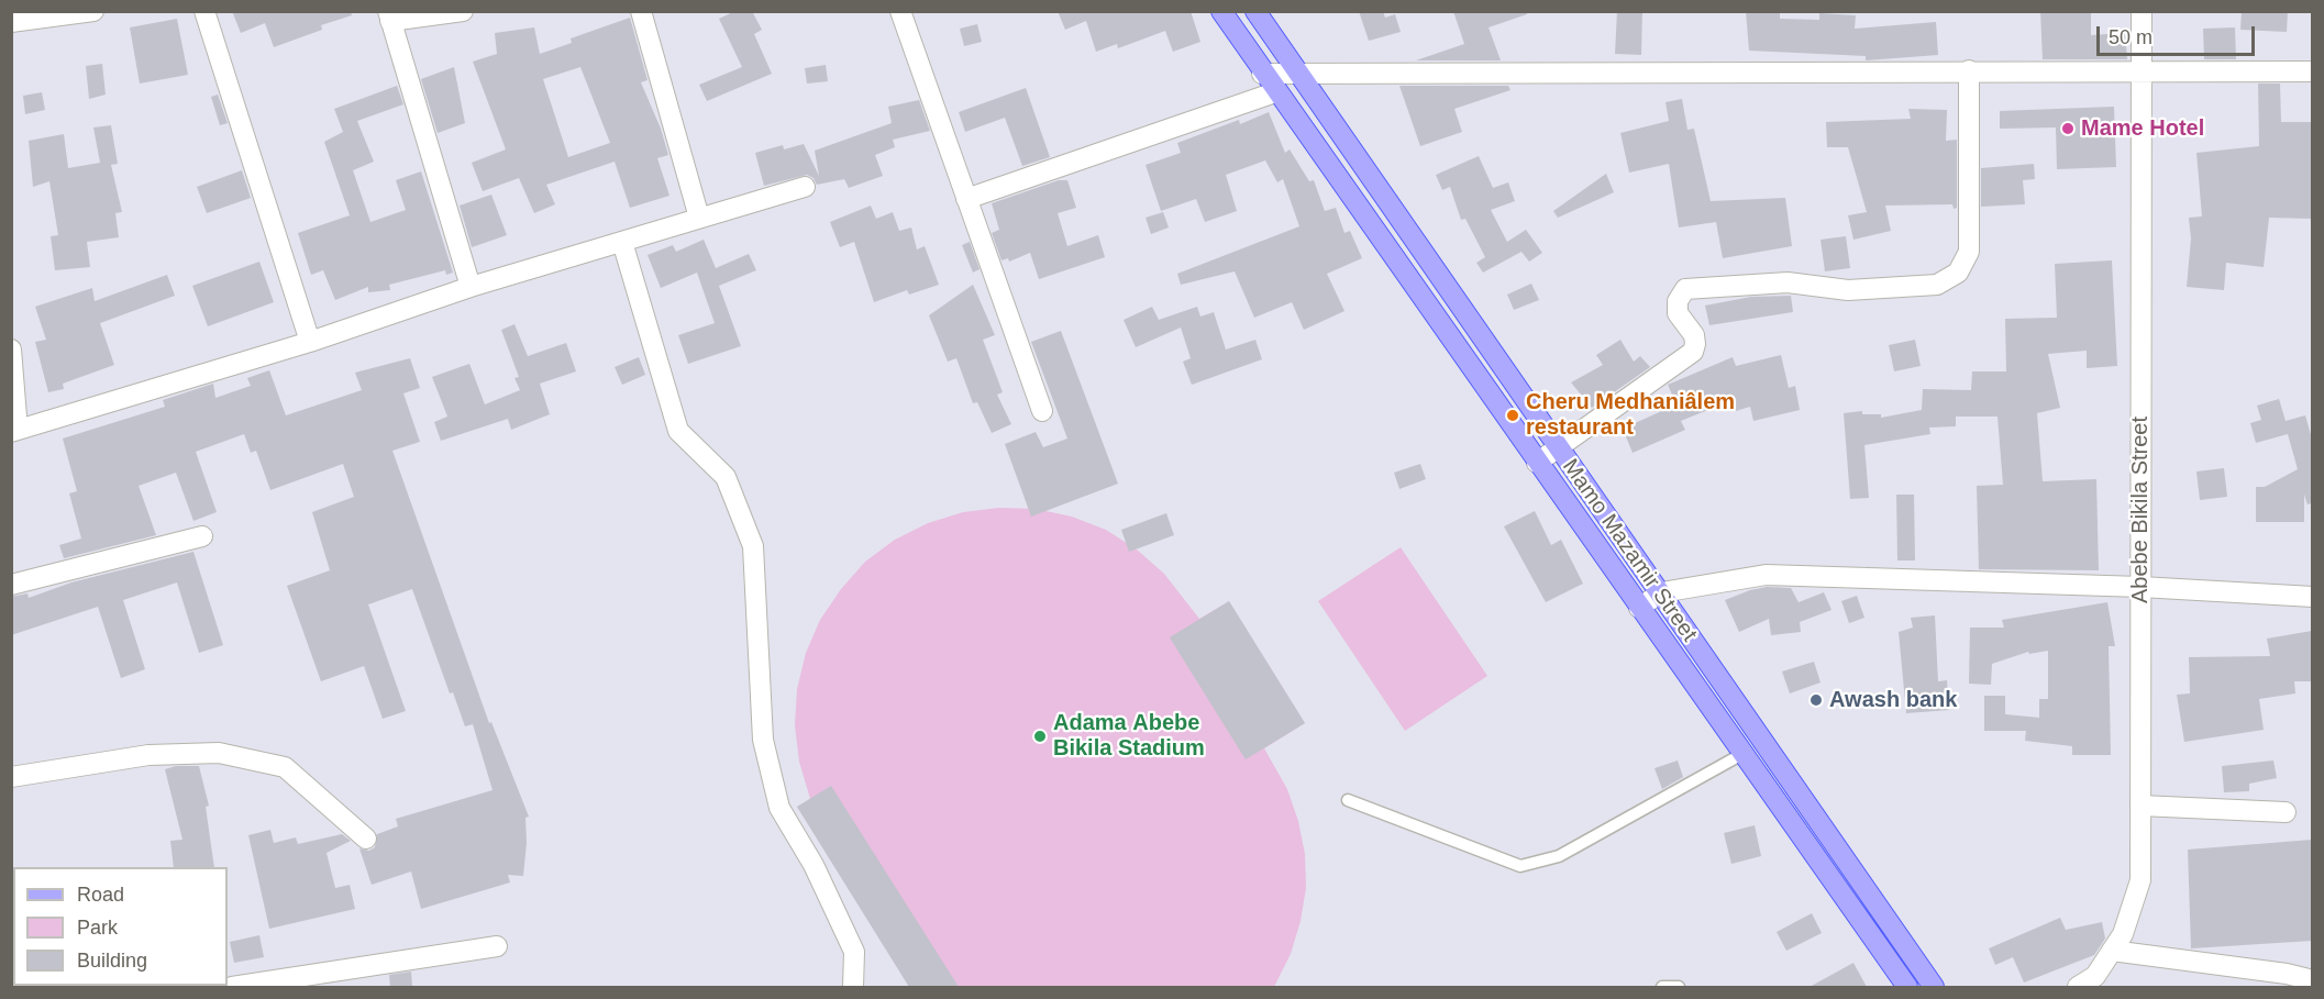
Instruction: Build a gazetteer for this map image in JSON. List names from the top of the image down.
{
  "streets": {
    "main road": ["Mamo Mazamir Street"],
    "street": ["Abebe Bikila Street"]
  },
  "places": [
    "Mame Hotel",
    "Cheru Medhaniâlem restaurant",
    "Awash bank",
    "Adama Abebe Bikila Stadium"
  ],
  "legend": ["Road", "Park", "Building"],
  "scale_bar": "50 m"
}
